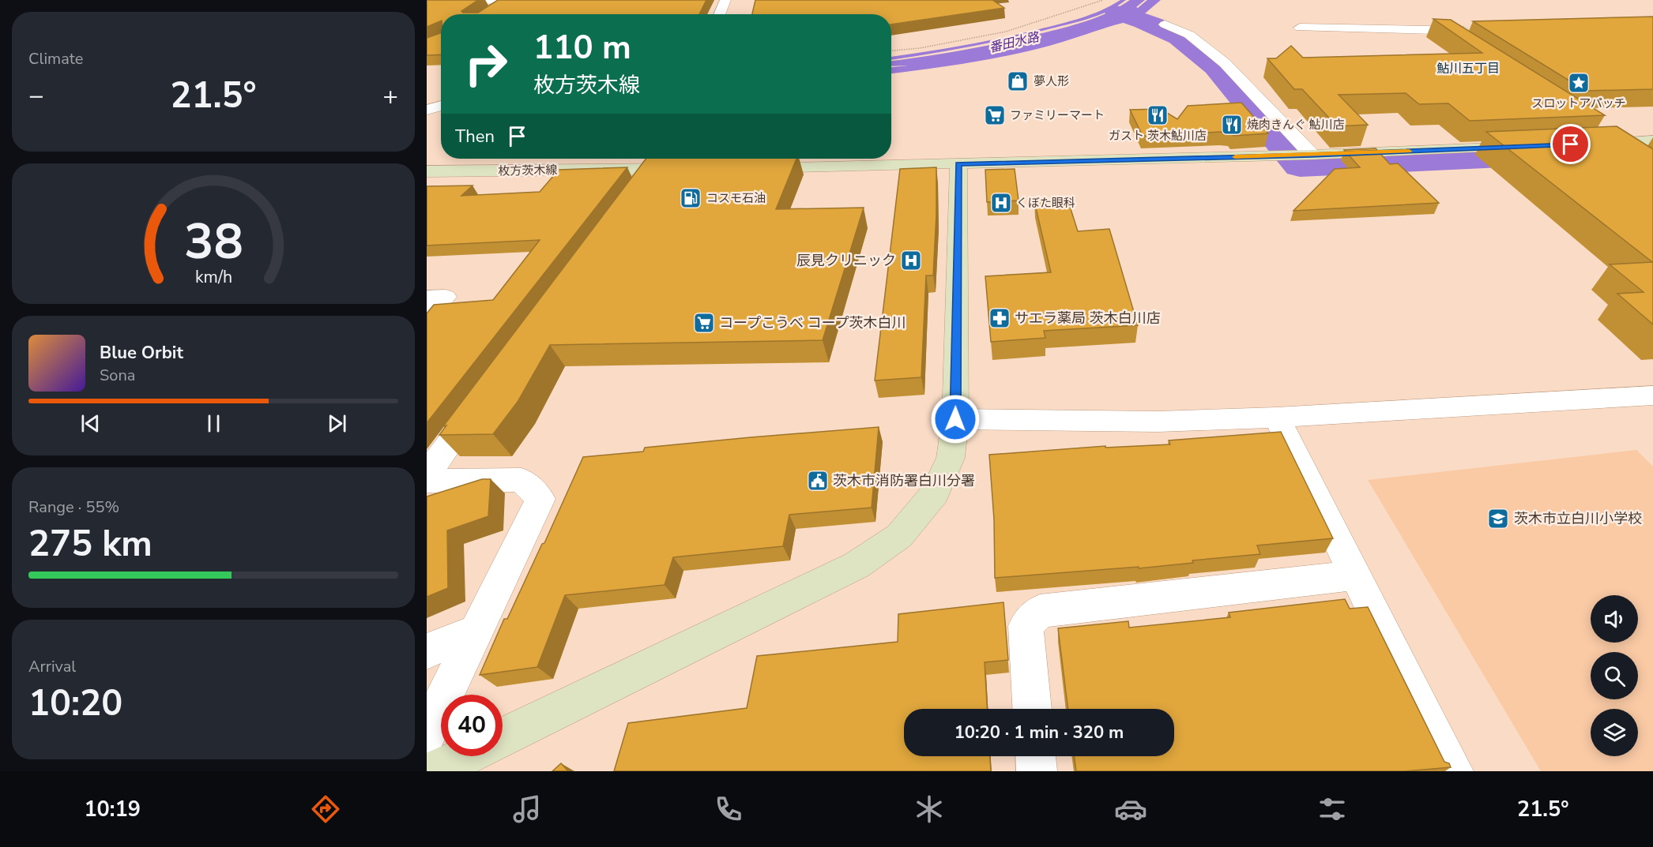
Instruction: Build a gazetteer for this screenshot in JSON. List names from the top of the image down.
{
  "streets": {
    "main road": ["枚方茨木線"]
  },
  "districts": ["鮎川五丁目"],
  "water": ["番田水路"],
  "places": {
    "shop": ["夢人形"],
    "place": ["スロットアパッチ"],
    "supermarket": ["ファミリーマート", "コープこうべ コープ茨木白川"],
    "restaurant": ["ガスト 茨木鮎川店", "焼肉きんぐ 鮎川店"],
    "fuel station": ["コスモ石油"],
    "hospital": ["くぼた眼科", "辰見クリニック"],
    "pharmacy": ["サエラ薬局 茨木白川店"],
    "public building": ["茨木市消防署白川分署"],
    "school or university": ["茨木市立白川小学校"]
  },
  "page": {
    "tile": [
      "Climate",
      ["Range · 55%", "275 km"],
      ["Arrival", "10:20"]
    ],
    "turn": ["110 m", "枚方茨木線"],
    "heat": ["−", "21.5°", "+"],
    "then": "Then",
    "song": ["Blue Orbit", "Sona"],
    "limit": "40",
    "trip": "10:20 · 1 min · 320 m",
    "tabs": ["10:19", "21.5°"],
    "gauge": ["38", "km/h"]
  }
}
